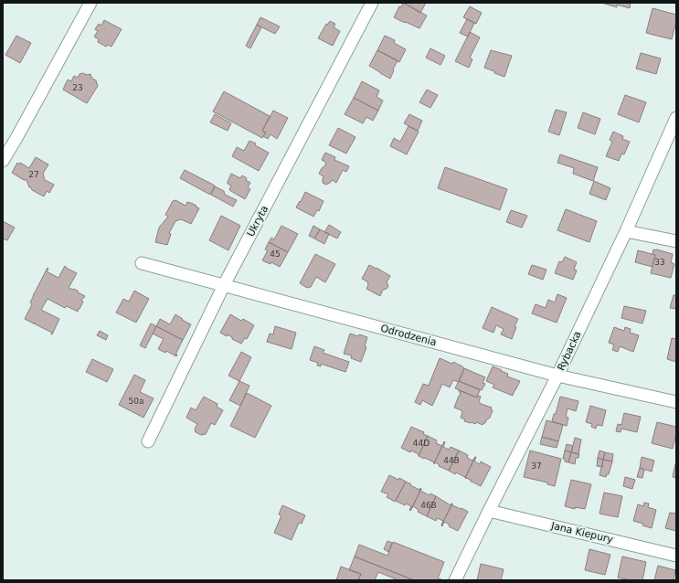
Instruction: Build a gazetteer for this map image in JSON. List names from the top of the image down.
{
  "streets": {
    "street": [
      "Ukryta",
      "Odrodzenia",
      "Rybacka",
      "Jana Kiepury"
    ]
  },
  "crossings": [
    ["Ukryta", "Odrodzenia"],
    ["Odrodzenia", "Rybacka"],
    ["Rybacka", "Jana Kiepury"]
  ],
  "house_numbers": [
    "23",
    "27",
    "45",
    "33",
    "50a",
    "44D",
    "44B",
    "37",
    "46B"
  ]
}
